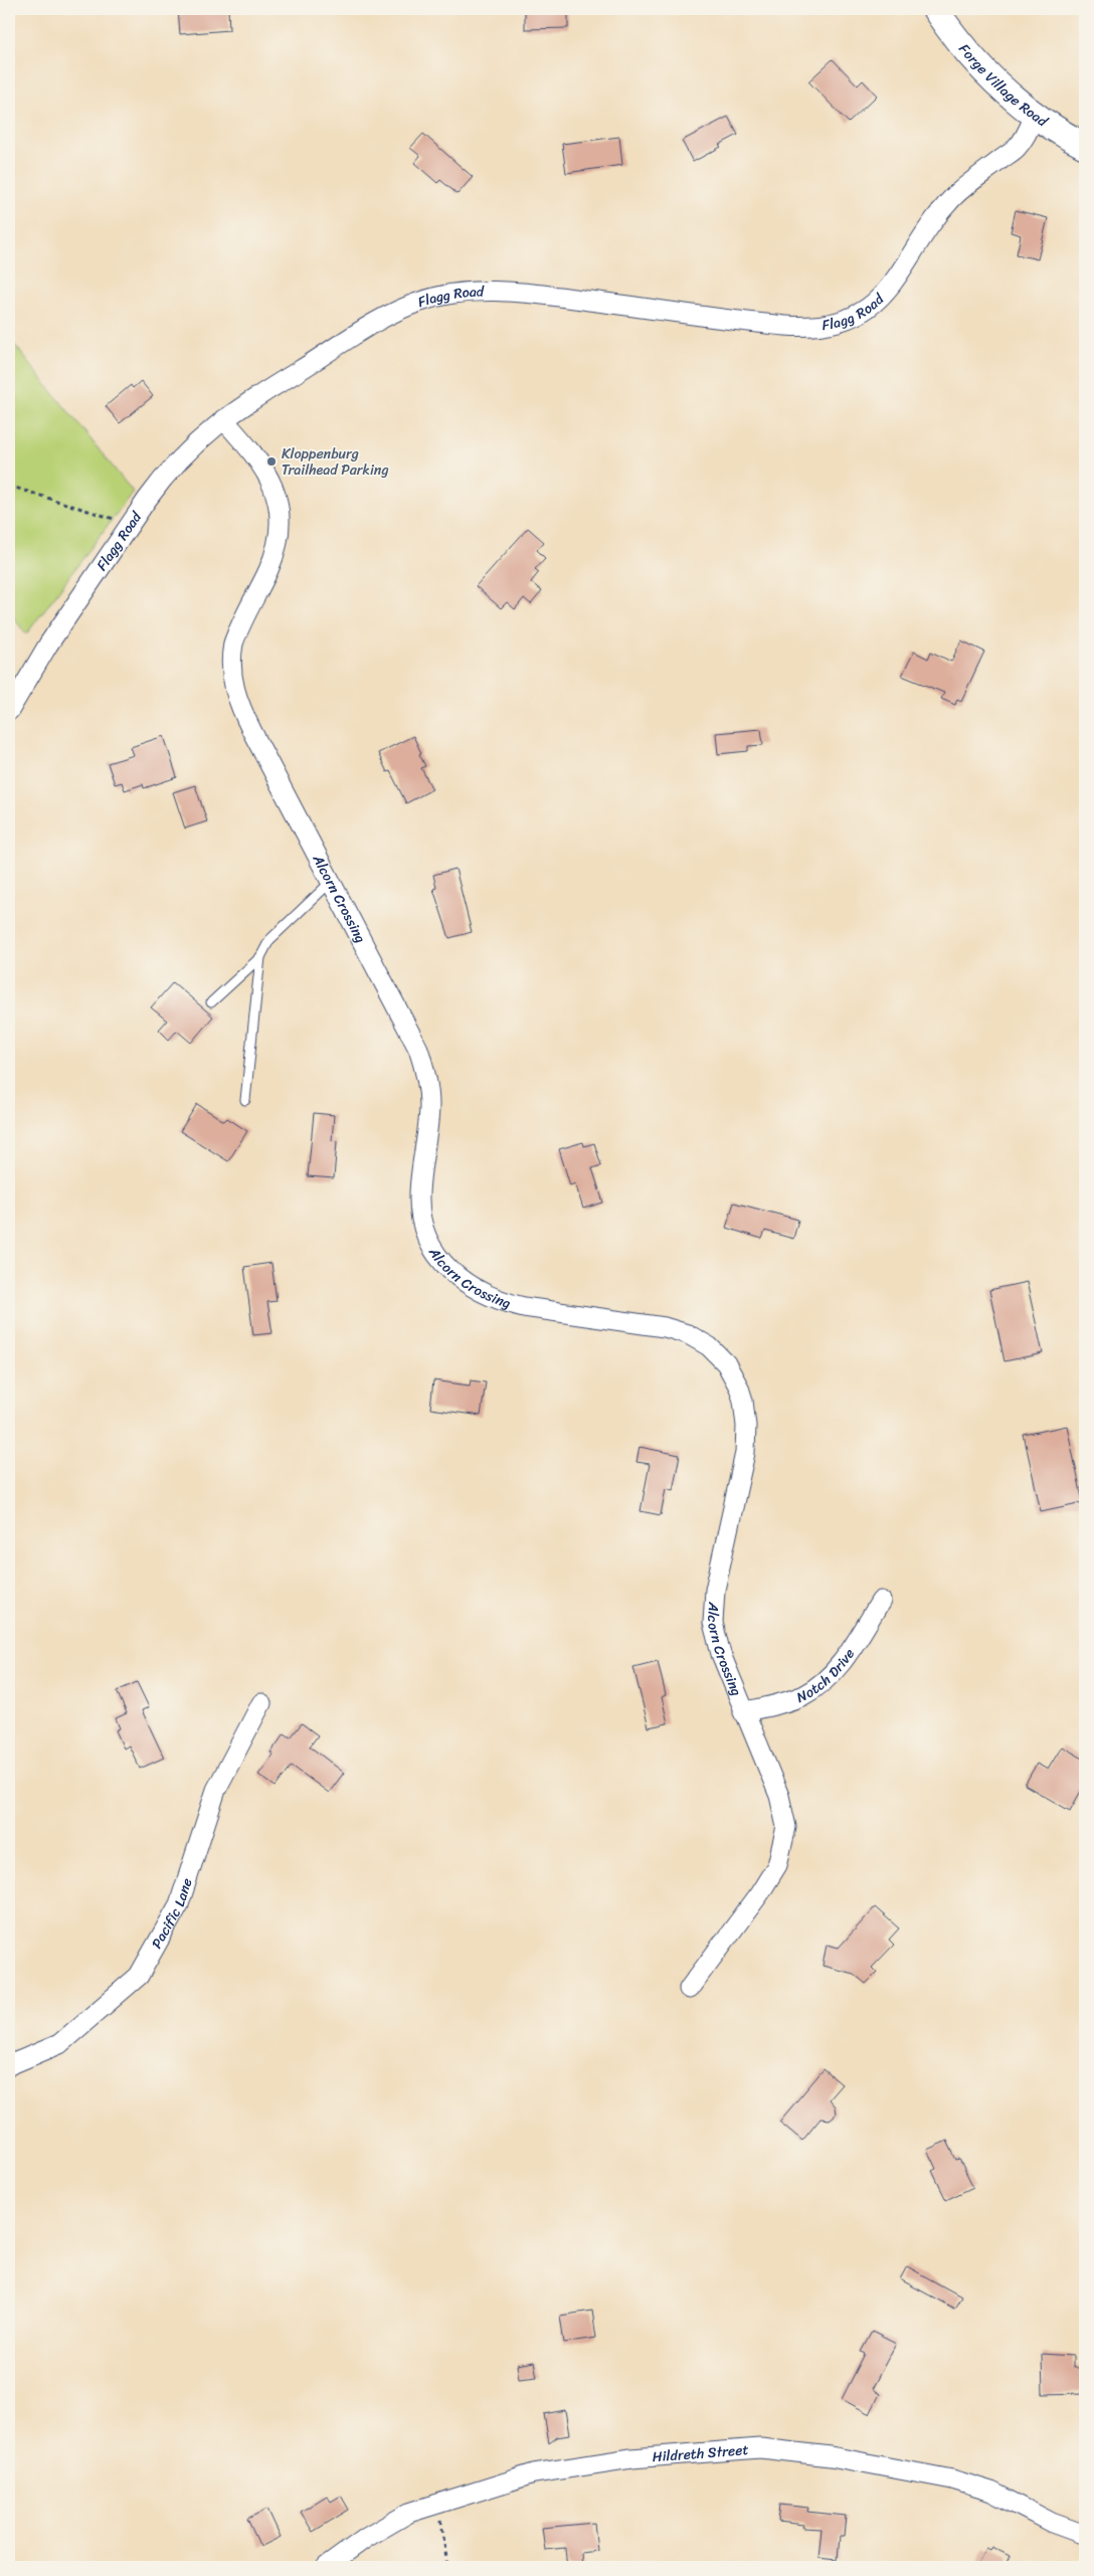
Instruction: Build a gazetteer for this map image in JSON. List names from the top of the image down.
{
  "streets": {
    "main road": ["Forge Village Road"],
    "street": [
      "Flagg Road",
      "Alcorn Crossing",
      "Notch Drive",
      "Pacific Lane",
      "Hildreth Street"
    ]
  },
  "crossings": [
    ["Forge Village Road", "Flagg Road"],
    ["Flagg Road", "Alcorn Crossing"],
    ["Alcorn Crossing", "Notch Drive"]
  ],
  "places": ["Kloppenburg Trailhead Parking"]
}
